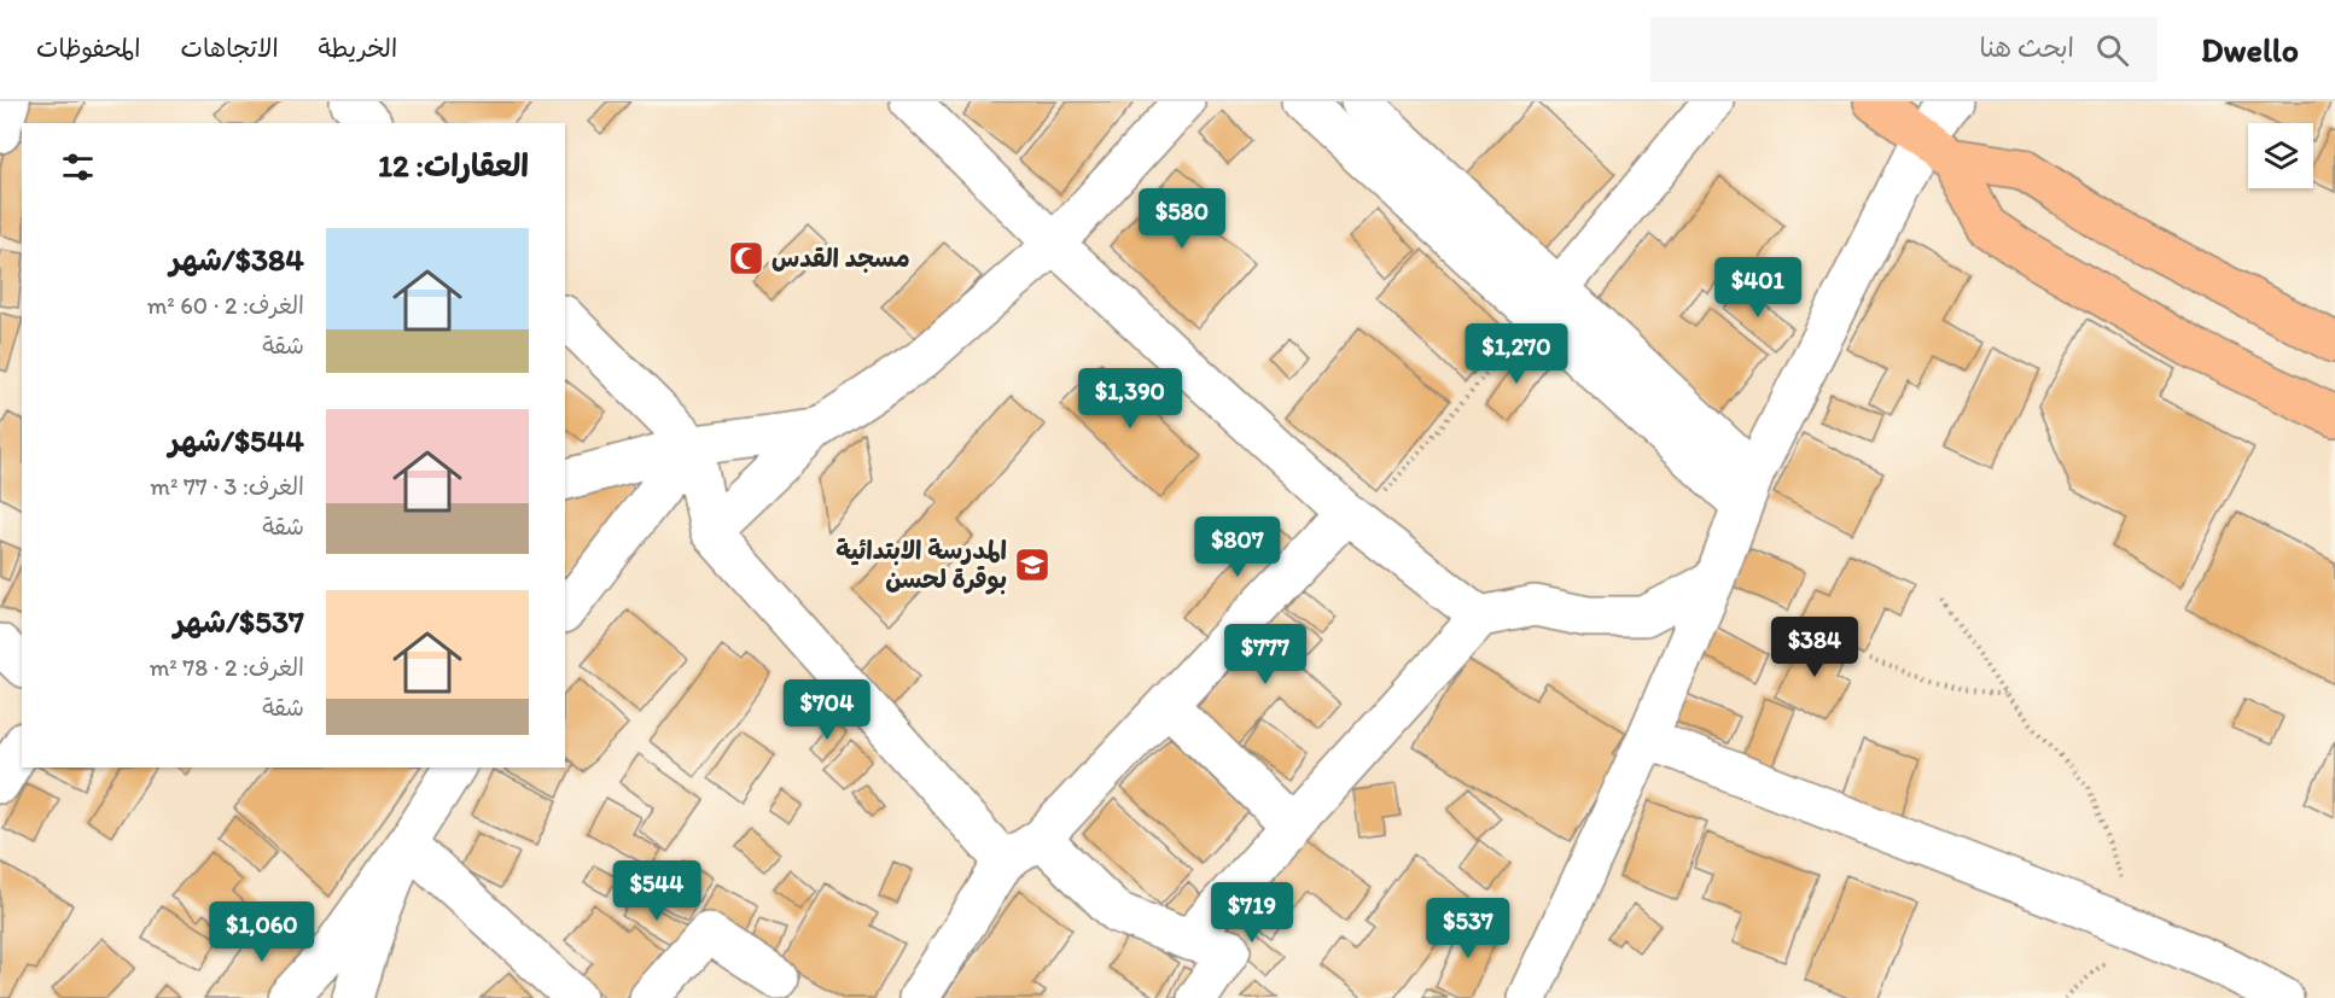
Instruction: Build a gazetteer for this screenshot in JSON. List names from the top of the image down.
{
  "places": {
    "mosque": ["مسجد القدس"],
    "school or university": ["المدرسة الابتدائية بوقرة لحسن"]
  },
  "page": {
    "header": "Dwello",
    "search": "ابحث هنا",
    "nav": ["الخريطة", "الاتجاهات", "المحفوظات"],
    "heading": "العقارات: 12",
    "price": [
      "$580",
      "$401",
      "$1,270",
      "$1,390",
      "$807",
      "$384",
      "$777",
      "$704",
      "$544",
      "$719",
      "$537",
      "$1,060"
    ],
    "list": [
      {
        "name": "$384/شهر",
        "note": "الغرف: 2 · 60 m² · شقة"
      },
      {
        "name": "$544/شهر",
        "note": "الغرف: 3 · 77 m² · شقة"
      },
      {
        "name": "$537/شهر",
        "note": "الغرف: 2 · 78 m² · شقة"
      }
    ]
  }
}
